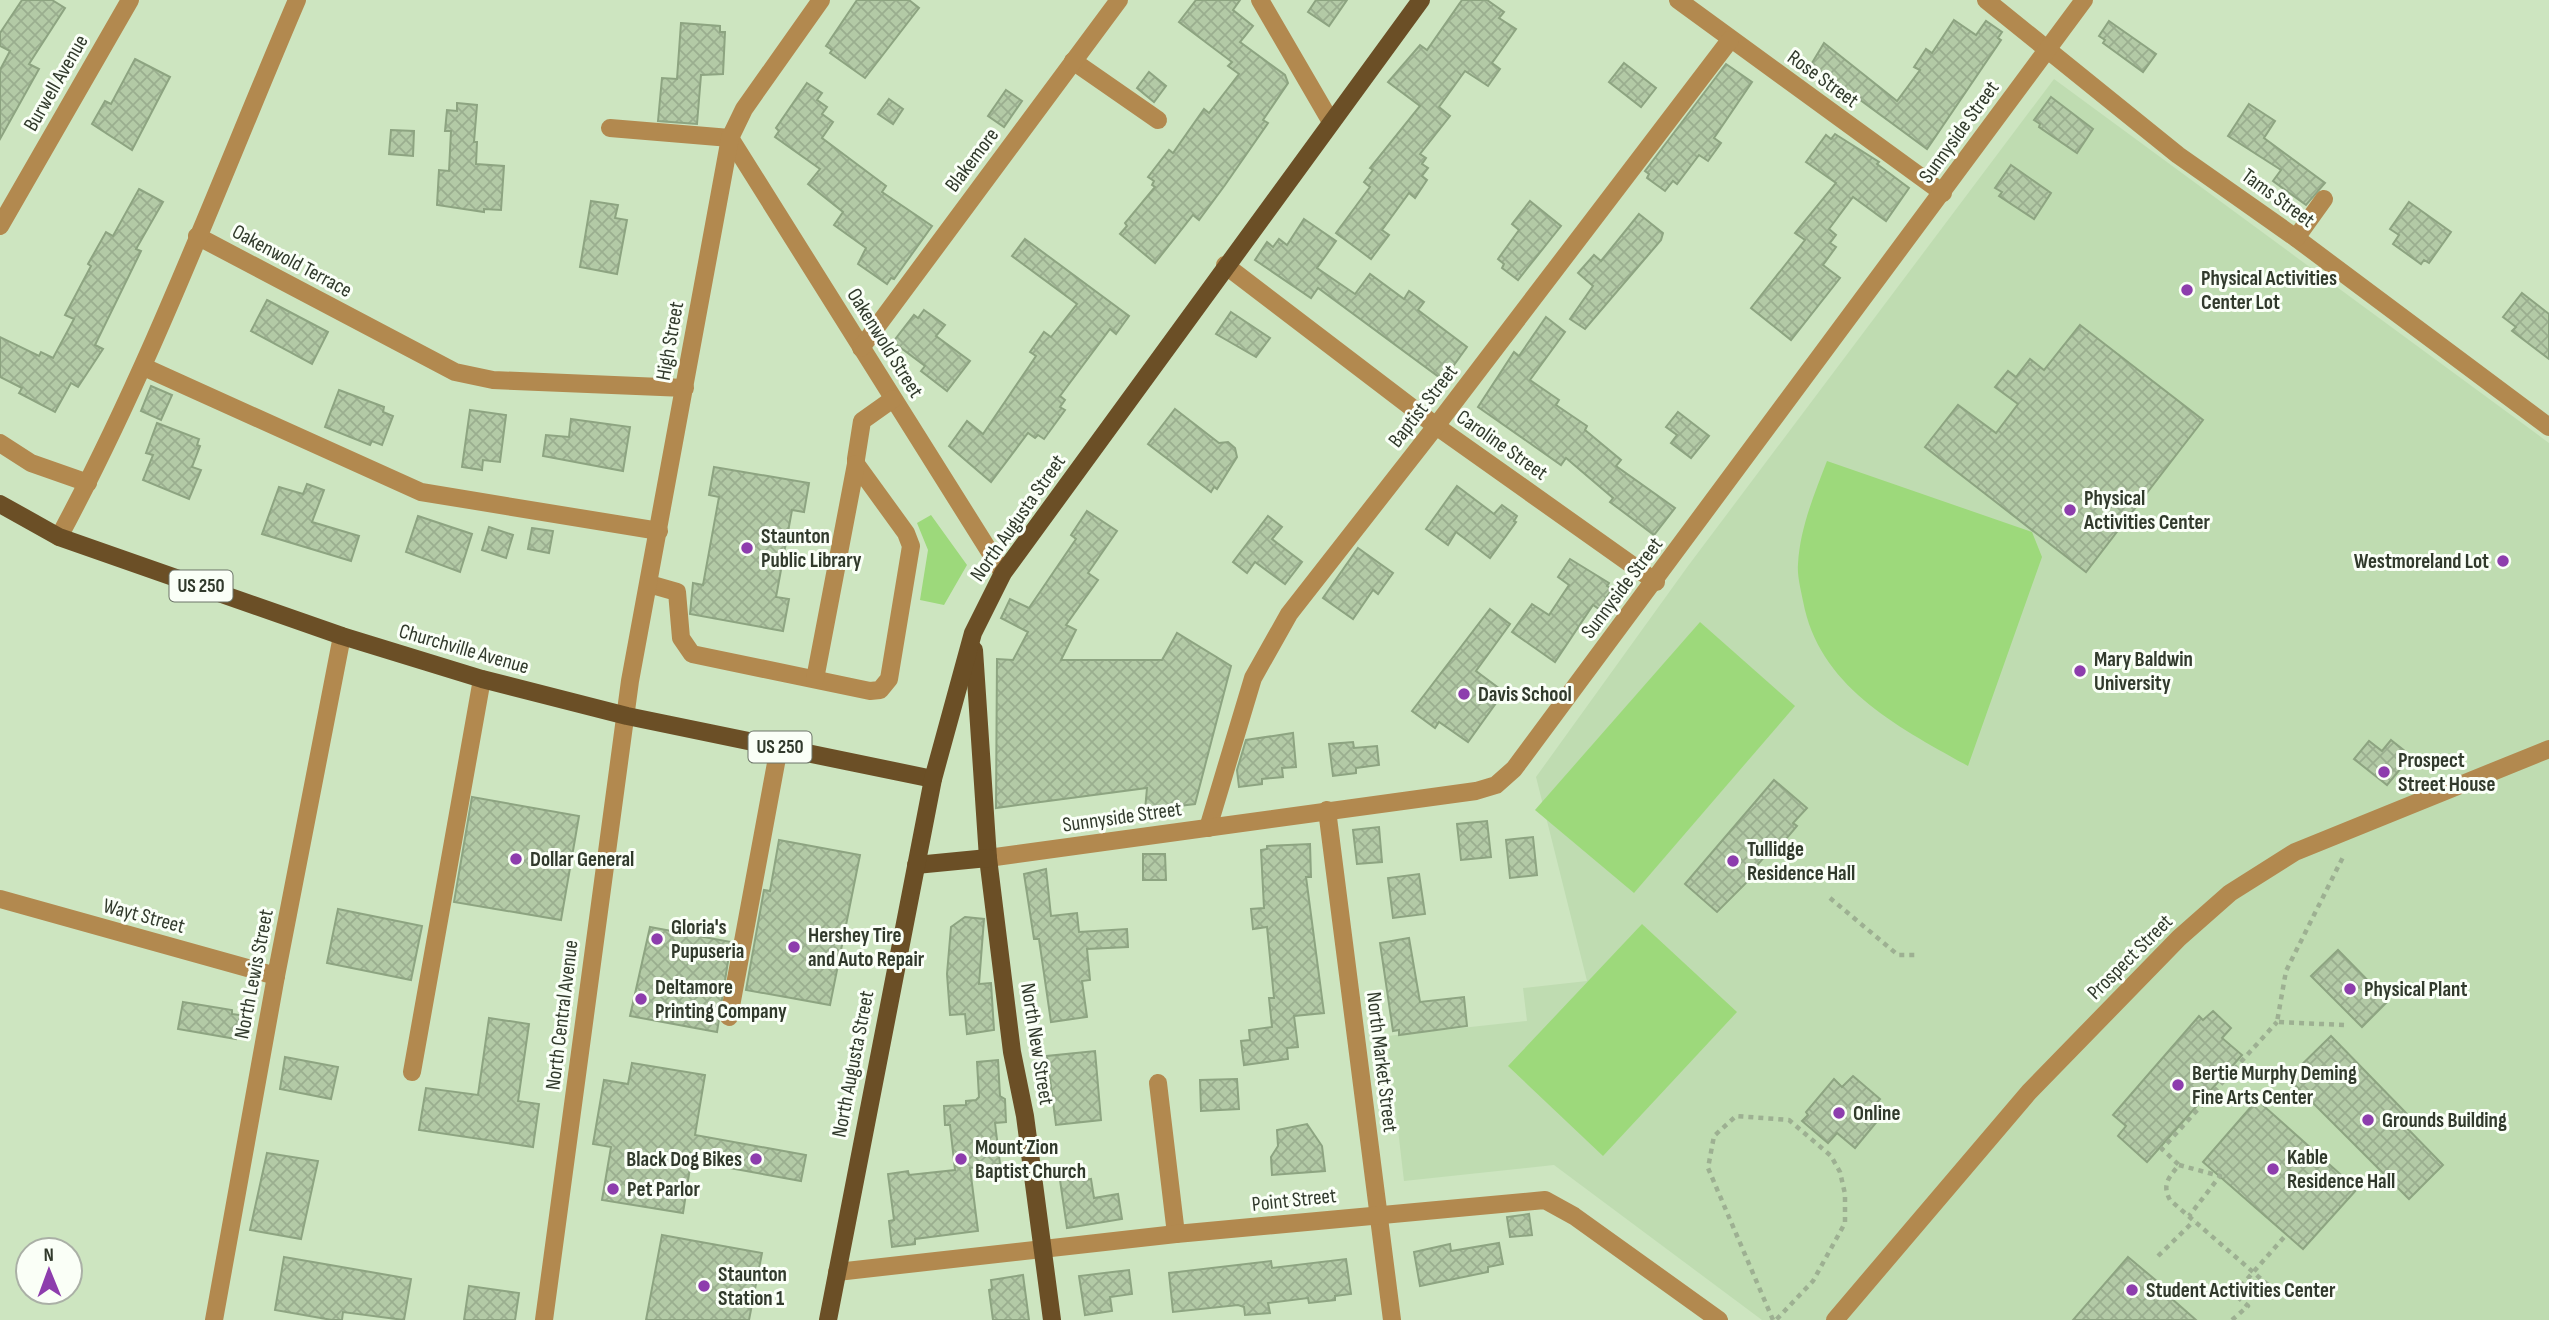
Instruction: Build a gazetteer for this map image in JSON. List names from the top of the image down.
{
  "streets": {
    "main road": [
      "North Augusta Street",
      "US 250",
      "Churchville Avenue",
      "North New Street"
    ],
    "street": [
      "Rose Street",
      "Burwell Avenue",
      "Sunnyside Street",
      "Blakemore",
      "Tams Street",
      "Oakenwold Terrace",
      "High Street",
      "Oakenwold Street",
      "Baptist Street",
      "Caroline Street",
      "Wayt Street",
      "Prospect Street",
      "North Lewis Street",
      "North Central Avenue",
      "North Market Street",
      "Point Street"
    ]
  },
  "crossings": [
    ["Rose Street", "Sunnyside Street"],
    ["Rose Street", "Baptist Street"],
    ["Sunnyside Street", "Tams Street"],
    ["Sunnyside Street", "Baptist Street"],
    ["Sunnyside Street", "Caroline Street"],
    ["Sunnyside Street", "North New Street"],
    ["Sunnyside Street", "North Market Street"],
    ["Blakemore", "Oakenwold Street"],
    ["Oakenwold Terrace", "High Street"],
    ["High Street", "Oakenwold Street"],
    ["High Street", "Churchville Avenue"],
    ["High Street", "North Central Avenue"],
    ["Oakenwold Street", "North Augusta Street"],
    ["Baptist Street", "Caroline Street"],
    ["Caroline Street", "North Augusta Street"],
    ["North Augusta Street", "Churchville Avenue"],
    ["North Augusta Street", "North New Street"],
    ["North Augusta Street", "Point Street"],
    ["Churchville Avenue", "North Lewis Street"],
    ["Churchville Avenue", "North Central Avenue"],
    ["Wayt Street", "North Lewis Street"],
    ["North New Street", "Point Street"],
    ["North Market Street", "Point Street"]
  ],
  "places": [
    "Physical Activities Center Lot",
    "Physical Activities Center",
    "Staunton Public Library",
    "Westmoreland Lot",
    "Mary Baldwin University",
    "Davis School",
    "Prospect Street House",
    "Dollar General",
    "Tullidge Residence Hall",
    "Gloria's Pupuseria",
    "Hershey Tire and Auto Repair",
    "Physical Plant",
    "Deltamore Printing Company",
    "Bertie Murphy Deming Fine Arts Center",
    "Online",
    "Grounds Building",
    "Black Dog Bikes",
    "Mount Zion Baptist Church",
    "Kable Residence Hall",
    "Pet Parlor",
    "Staunton Station 1",
    "Student Activities Center"
  ],
  "north": "top"
}
